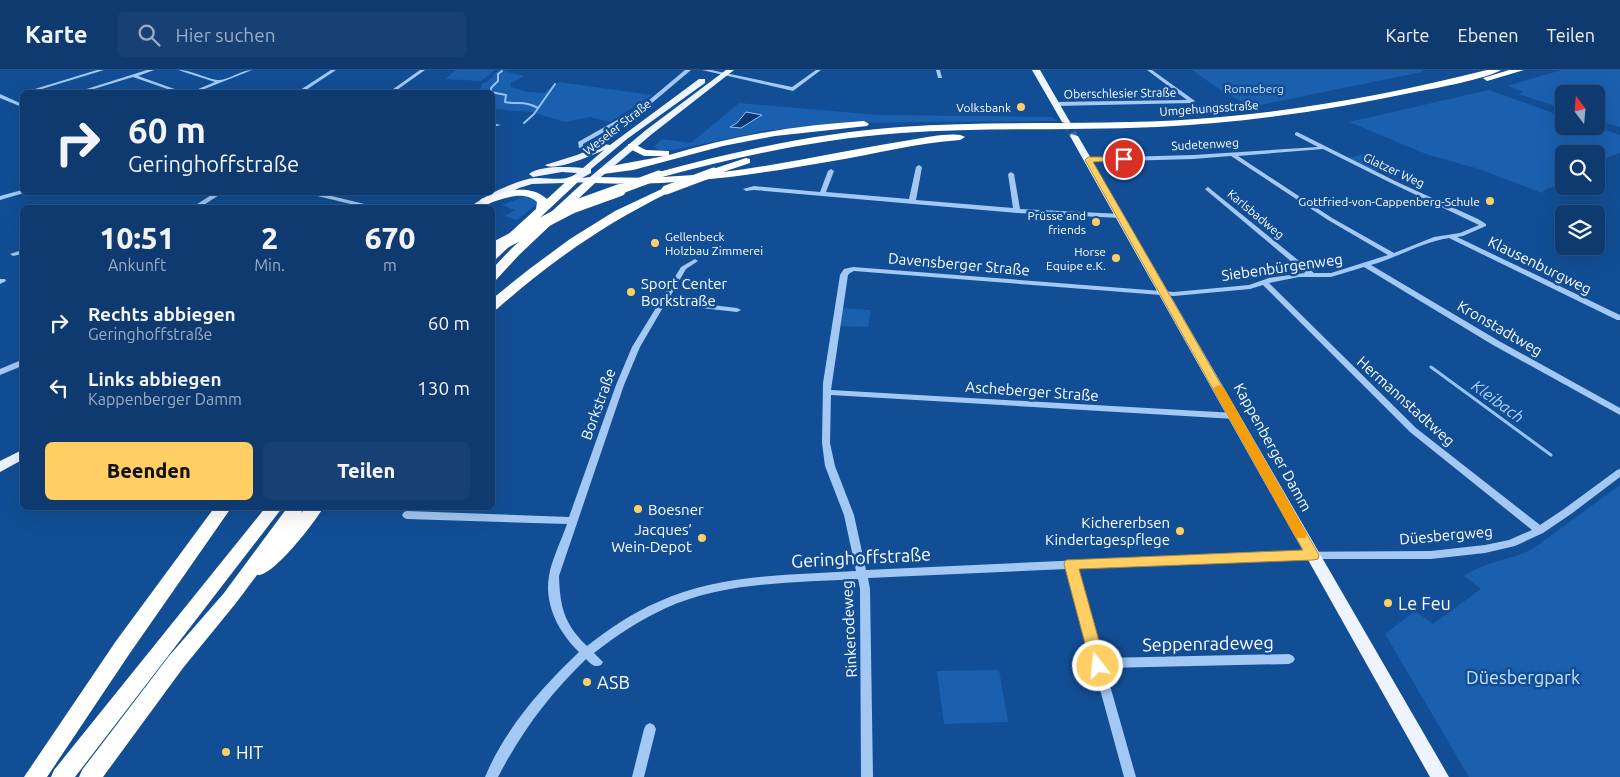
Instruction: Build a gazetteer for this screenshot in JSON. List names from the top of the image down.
{
  "streets": {
    "highway": ["Umgehungsstraße"],
    "main road": ["Weseler Straße", "Kappenberger Damm"],
    "street": [
      "Oberschlesier Straße",
      "Sudetenweg",
      "Glatzer Weg",
      "Karlsbadweg",
      "Davensberger Straße",
      "Klausenburgweg",
      "Siebenbürgenweg",
      "Kronstadtweg",
      "Ascheberger Straße",
      "Hermannstadtweg",
      "Borkstraße",
      "Düesbergweg",
      "Geringhoffstraße",
      "Rinkerodeweg",
      "Seppenradeweg"
    ]
  },
  "crossings": [
    ["Sudetenweg", "Glatzer Weg"],
    ["Sudetenweg", "Kappenberger Damm"],
    ["Glatzer Weg", "Siebenbürgenweg"],
    ["Karlsbadweg", "Siebenbürgenweg"],
    ["Davensberger Straße", "Siebenbürgenweg"],
    ["Davensberger Straße", "Kappenberger Damm"],
    ["Davensberger Straße", "Rinkerodeweg"],
    ["Klausenburgweg", "Siebenbürgenweg"],
    ["Siebenbürgenweg", "Kronstadtweg"],
    ["Siebenbürgenweg", "Hermannstadtweg"],
    ["Siebenbürgenweg", "Kappenberger Damm"],
    ["Ascheberger Straße", "Kappenberger Damm"],
    ["Ascheberger Straße", "Rinkerodeweg"],
    ["Hermannstadtweg", "Düesbergweg"],
    ["Borkstraße", "Geringhoffstraße"],
    ["Kappenberger Damm", "Düesbergweg"],
    ["Kappenberger Damm", "Geringhoffstraße"],
    ["Düesbergweg", "Geringhoffstraße"],
    ["Geringhoffstraße", "Rinkerodeweg"]
  ],
  "water": ["Kleibach"],
  "parks": ["Ronneberg", "Düesbergpark"],
  "places": [
    "Volksbank",
    "Gottfried-von-Cappenberg-Schule",
    "Prüsse and friends",
    "Gellenbeck Holzbau Zimmerei",
    "Horse Equipe e.K.",
    "Sport Center Borkstraße",
    "Boesner",
    "Kichererbsen Kindertagespflege",
    "Jacques’ Wein-Depot",
    "Le Feu",
    "ASB",
    "HIT"
  ],
  "north": "top",
  "page": {
    "header": "Karte",
    "search": "Hier suchen",
    "nav": ["Karte", "Ebenen", "Teilen"],
    "turn": ["60 m", "Geringhoffstraße"],
    "eta": [
      "10:51",
      "Ankunft",
      "2",
      "Min.",
      "670",
      "m"
    ],
    "list": [
      {
        "name": "Rechts abbiegen",
        "note": "Geringhoffstraße",
        "value": "60 m"
      },
      {
        "name": "Links abbiegen",
        "note": "Kappenberger Damm",
        "value": "130 m"
      }
    ],
    "buttons": ["Beenden", "Teilen"]
  }
}
